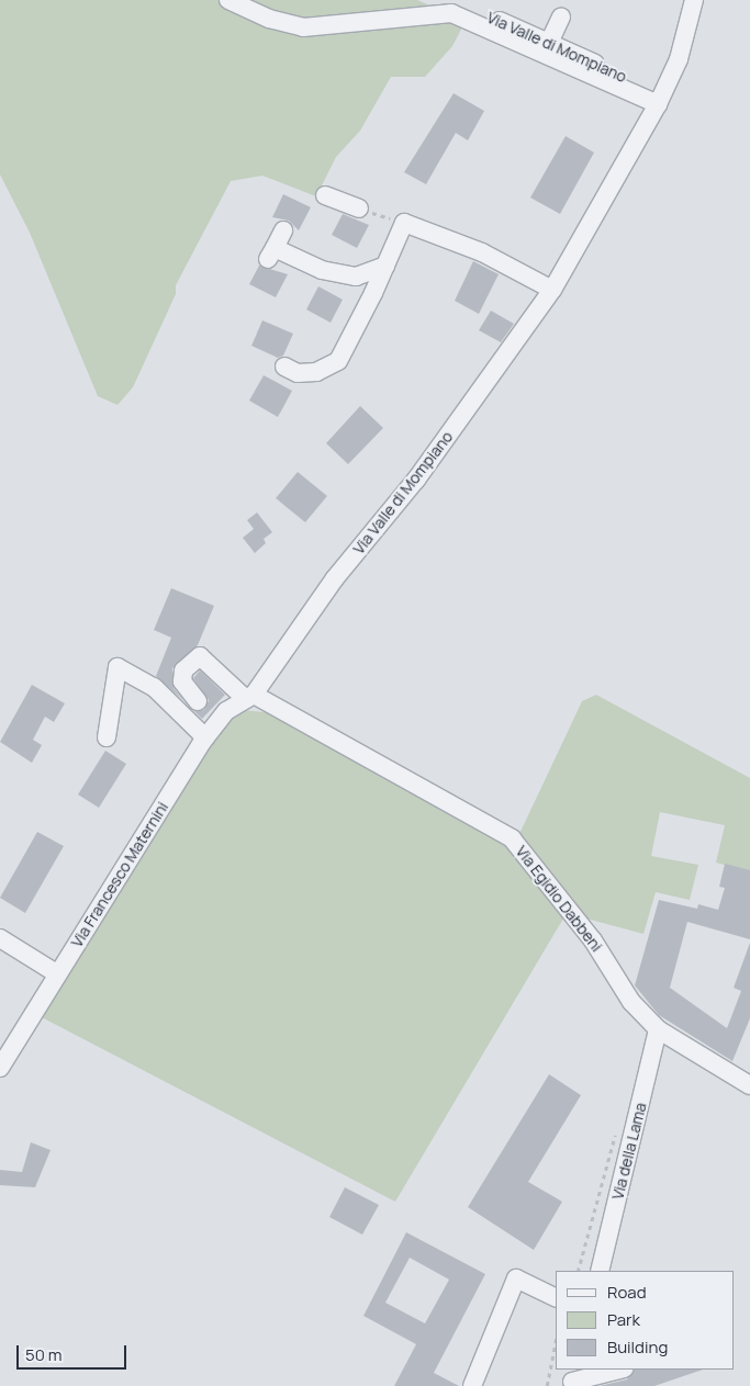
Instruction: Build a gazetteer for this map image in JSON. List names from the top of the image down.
{
  "streets": {
    "street": [
      "Via Valle di Mompiano",
      "Via Francesco Maternini",
      "Via Egidio Dabbeni",
      "Via della Lama"
    ]
  },
  "crossings": [
    ["Via Valle di Mompiano", "Via Francesco Maternini"],
    ["Via Valle di Mompiano", "Via Egidio Dabbeni"],
    ["Via Francesco Maternini", "Via Egidio Dabbeni"],
    ["Via Egidio Dabbeni", "Via della Lama"]
  ],
  "legend": ["Road", "Park", "Building"],
  "scale_bar": "50 m"
}
